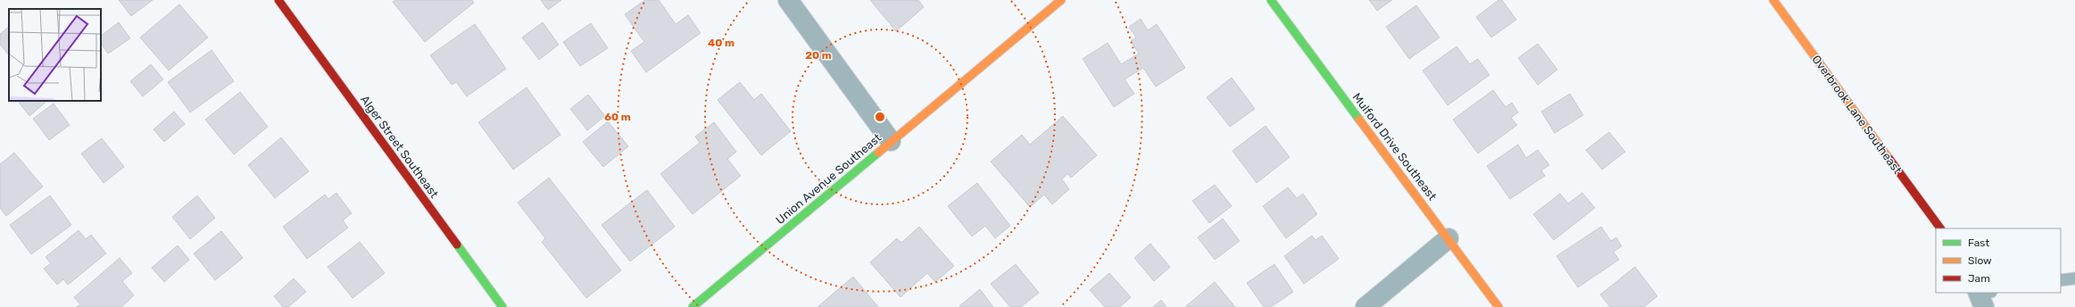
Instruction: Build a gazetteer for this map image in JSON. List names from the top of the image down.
{
  "streets": {
    "street": [
      "Overbrook Lane Southeast",
      "Alger Street Southeast",
      "Mulford Drive Southeast",
      "Union Avenue Southeast"
    ]
  },
  "legend": ["Fast", "Slow", "Jam"],
  "rings": ["40 m", "20 m", "60 m"]
}
